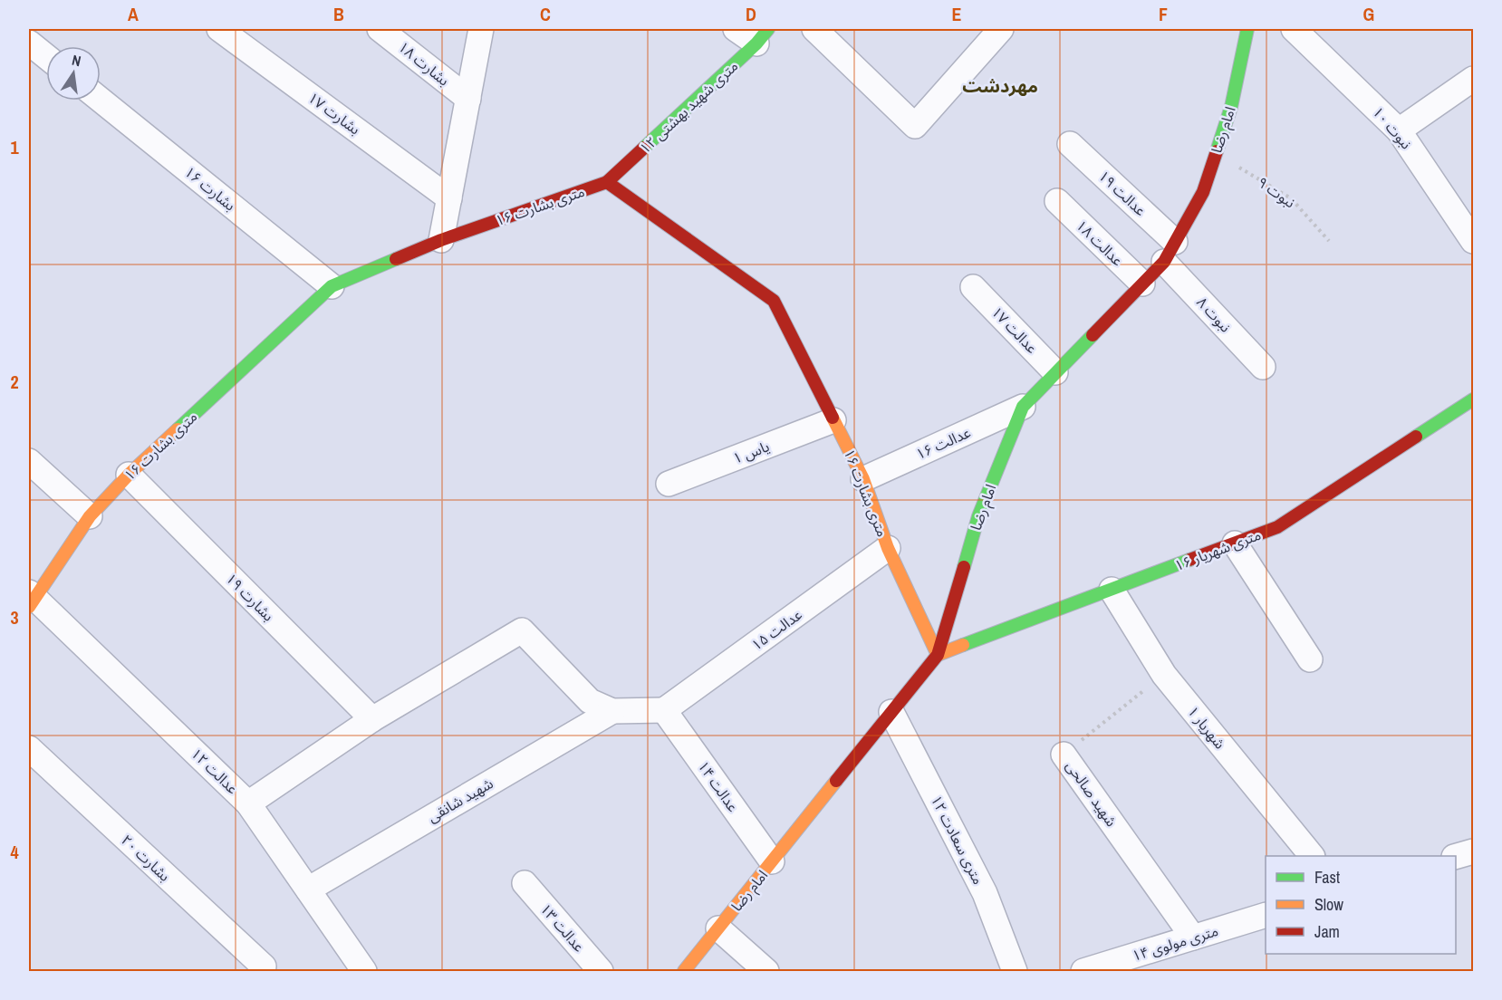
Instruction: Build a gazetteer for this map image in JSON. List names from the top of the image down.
{
  "streets": {
    "street": [
      "بشارت ۱۸",
      "۱۲ متری شهید بهشتی",
      "بشارت ۱۷",
      "نبوت ۱۰",
      "امام رضا",
      "بشارت ۱۶",
      "عدالت ۱۹",
      "۱۶ متری بشارت",
      "عدالت ۱۸",
      "نبوت ۸",
      "عدالت ۱۷",
      "عدالت ۱۶",
      "یاس ۱",
      "۱۶ متری شهریار",
      "بشارت ۱۹",
      "عدالت ۱۵",
      "شهریار ۱",
      "عدالت ۱۲",
      "عدالت ۱۴",
      "شهید صالحی",
      "شهید شانقی",
      "۱۲ متری سعادت",
      "بشارت ۲۰",
      "عدالت ۱۳",
      "۱۴ متری مولوی"
    ],
    "path": ["نبوت ۹"]
  },
  "crossings": [
    ["۱۲ متری شهید بهشتی", "۱۶ متری بشارت"],
    ["امام رضا", "نبوت ۹"],
    ["امام رضا", "عدالت ۱۹"],
    ["امام رضا", "۱۶ متری بشارت"],
    ["امام رضا", "عدالت ۱۸"],
    ["امام رضا", "نبوت ۸"],
    ["امام رضا", "عدالت ۱۷"],
    ["امام رضا", "عدالت ۱۶"],
    ["امام رضا", "۱۶ متری شهریار"],
    ["امام رضا", "عدالت ۱۴"],
    ["امام رضا", "۱۲ متری سعادت"],
    ["بشارت ۱۶", "۱۶ متری بشارت"],
    ["عدالت ۱۹", "نبوت ۸"],
    ["۱۶ متری بشارت", "عدالت ۱۶"],
    ["۱۶ متری بشارت", "یاس ۱"],
    ["۱۶ متری بشارت", "۱۶ متری شهریار"],
    ["۱۶ متری بشارت", "بشارت ۱۹"],
    ["۱۶ متری بشارت", "عدالت ۱۵"],
    ["۱۶ متری بشارت", "عدالت ۱۲"],
    ["۱۶ متری شهریار", "شهریار ۱"],
    ["عدالت ۱۵", "عدالت ۱۴"],
    ["شهریار ۱", "شهید صالحی"],
    ["عدالت ۱۲", "شهید شانقی"],
    ["شهید صالحی", "۱۴ متری مولوی"]
  ],
  "districts": ["مهردشت"],
  "legend": ["Fast", "Slow", "Jam"],
  "north": "top",
  "grid": {
    "columns": [
      "A",
      "B",
      "C",
      "D",
      "E",
      "F",
      "G"
    ],
    "rows": [
      "1",
      "2",
      "3",
      "4"
    ]
  }
}
